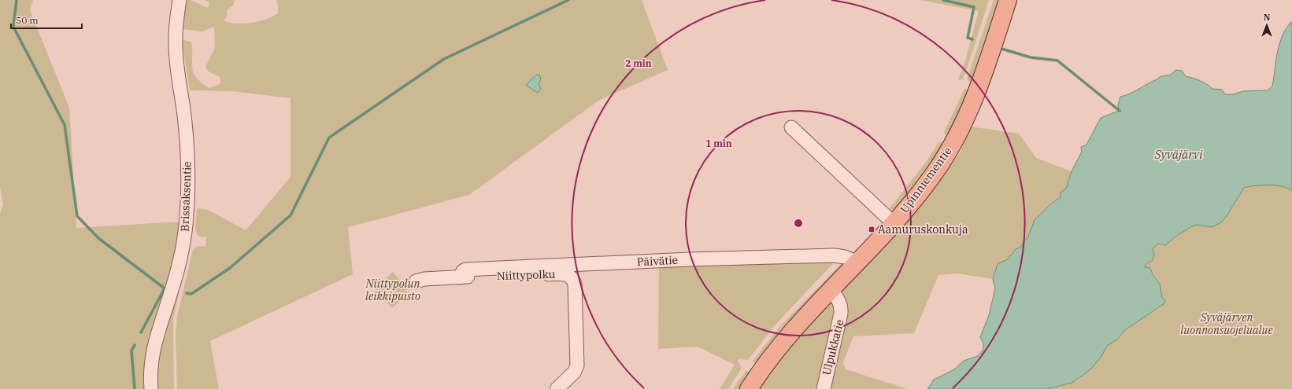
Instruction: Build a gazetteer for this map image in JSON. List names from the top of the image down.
{
  "streets": {
    "main road": ["Upinniementie"],
    "street": [
      "Brissaksentie",
      "Päivätie",
      "Niittypolku",
      "Ulpukkatie"
    ]
  },
  "crossings": [
    ["Upinniementie", "Päivätie"],
    ["Upinniementie", "Ulpukkatie"],
    ["Päivätie", "Niittypolku"]
  ],
  "water": ["Syväjärvi"],
  "parks": ["Niittypolun leikkipuisto", "Syväjärven luonnonsuojelualue"],
  "places": {
    "transit": ["Aamuruskonkuja"]
  },
  "scale_bar": "50 m",
  "north": "top",
  "rings": ["2 min", "1 min"]
}
